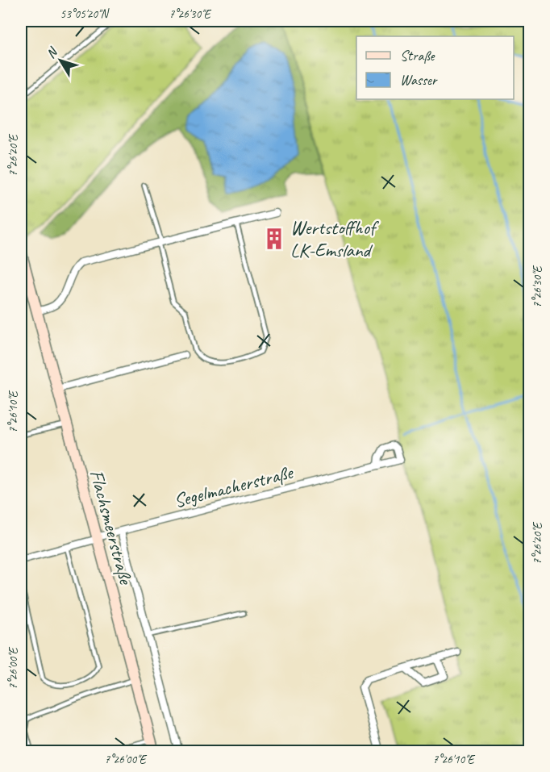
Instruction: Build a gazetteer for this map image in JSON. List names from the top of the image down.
{
  "streets": {
    "street": ["Segelmacherstraße", "Flachsmeerstraße"]
  },
  "crossings": [
    ["Segelmacherstraße", "Flachsmeerstraße"]
  ],
  "places": {
    "building": ["Wertstoffhof LK-Emsland"]
  },
  "legend": ["Straße", "Wasser"],
  "north": "top left",
  "coordinates": [
    "53°05'20\"N",
    "7°26'30\"E",
    "7°26'20\"E",
    "7°26'10\"E",
    "7°26'00\"E"
  ]
}
